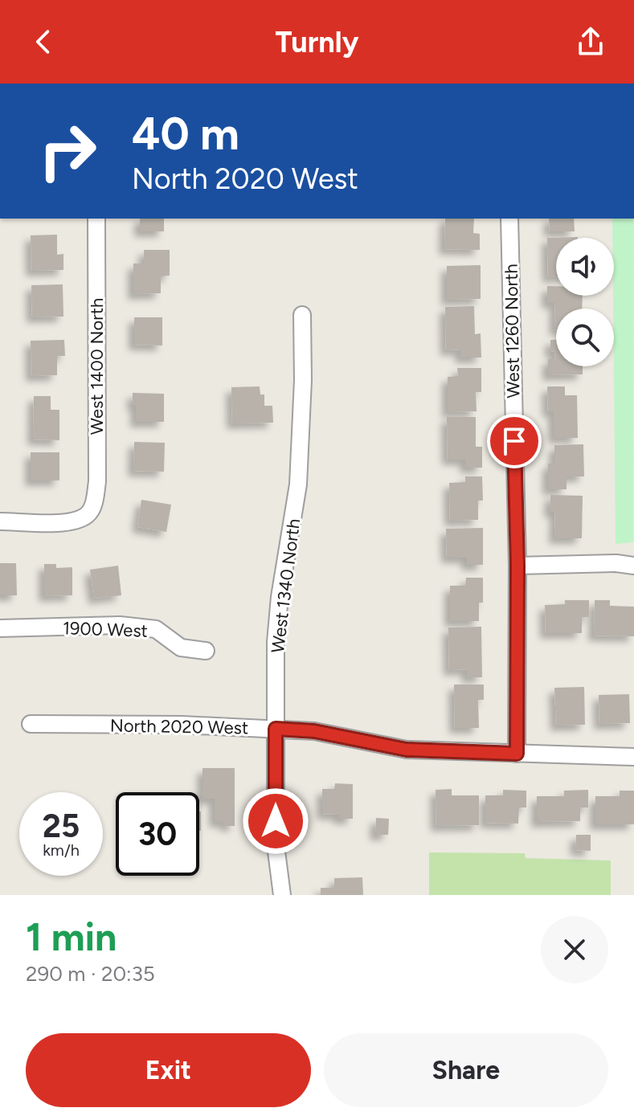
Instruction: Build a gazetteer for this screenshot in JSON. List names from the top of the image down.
{
  "streets": {
    "street": [
      "West 1260 North",
      "West 1400 North",
      "West 1340 North",
      "1900 West",
      "North 2020 West"
    ]
  },
  "crossings": [
    ["West 1260 North", "North 2020 West"],
    ["West 1340 North", "North 2020 West"]
  ],
  "page": {
    "header": "Turnly",
    "turn": ["40 m", "North 2020 West"],
    "speed": "25 km/h",
    "limit": "30",
    "heading": ["1 min", "290 m · 20:35"],
    "buttons": ["Exit", "Share"]
  }
}
